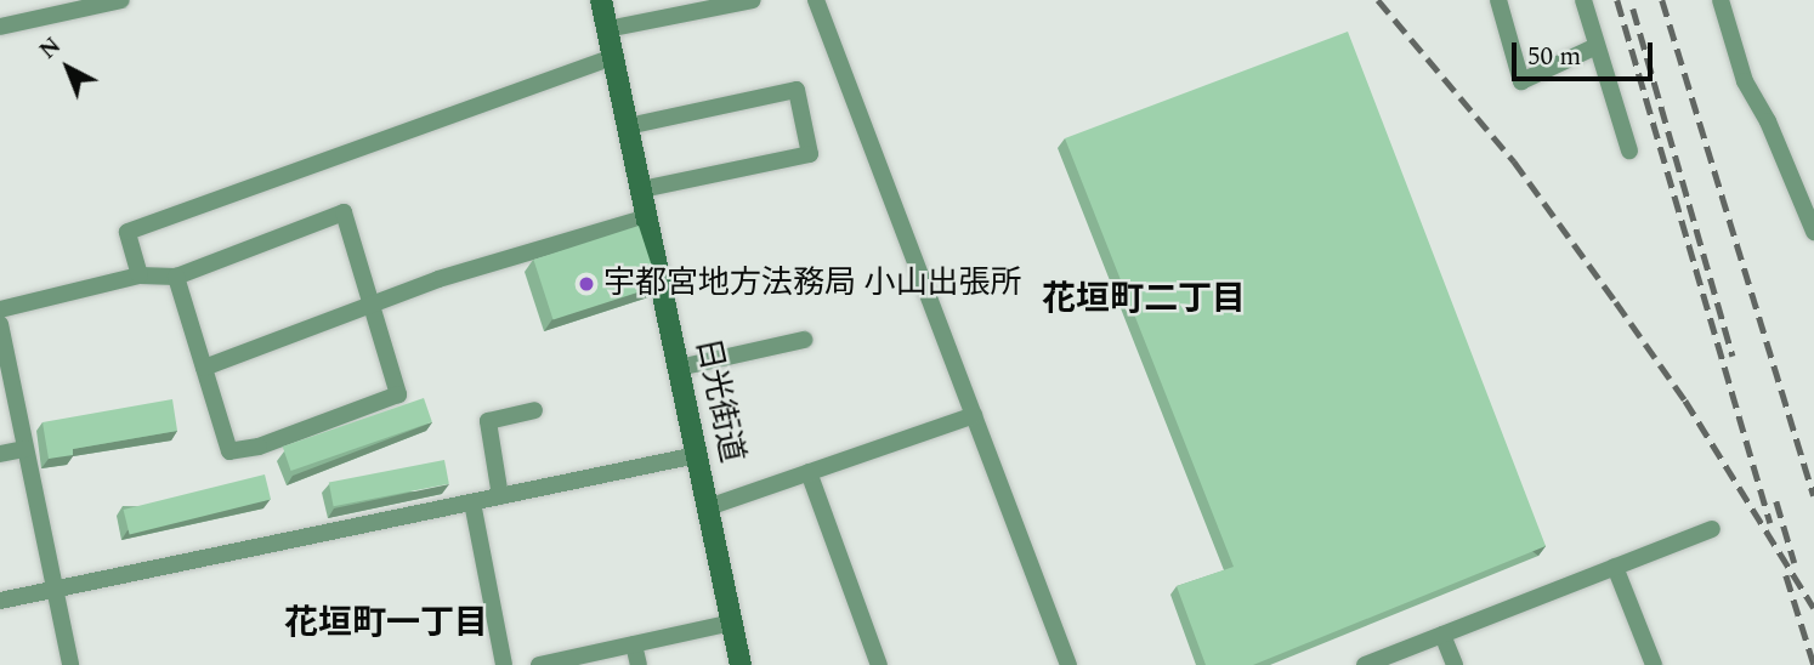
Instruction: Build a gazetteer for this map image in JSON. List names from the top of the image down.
{
  "streets": {
    "main road": ["日光街道"]
  },
  "districts": ["花垣町二丁目", "花垣町一丁目"],
  "places": ["宇都宮地方法務局 小山出張所"],
  "scale_bar": "50 m",
  "north": "top left"
}
